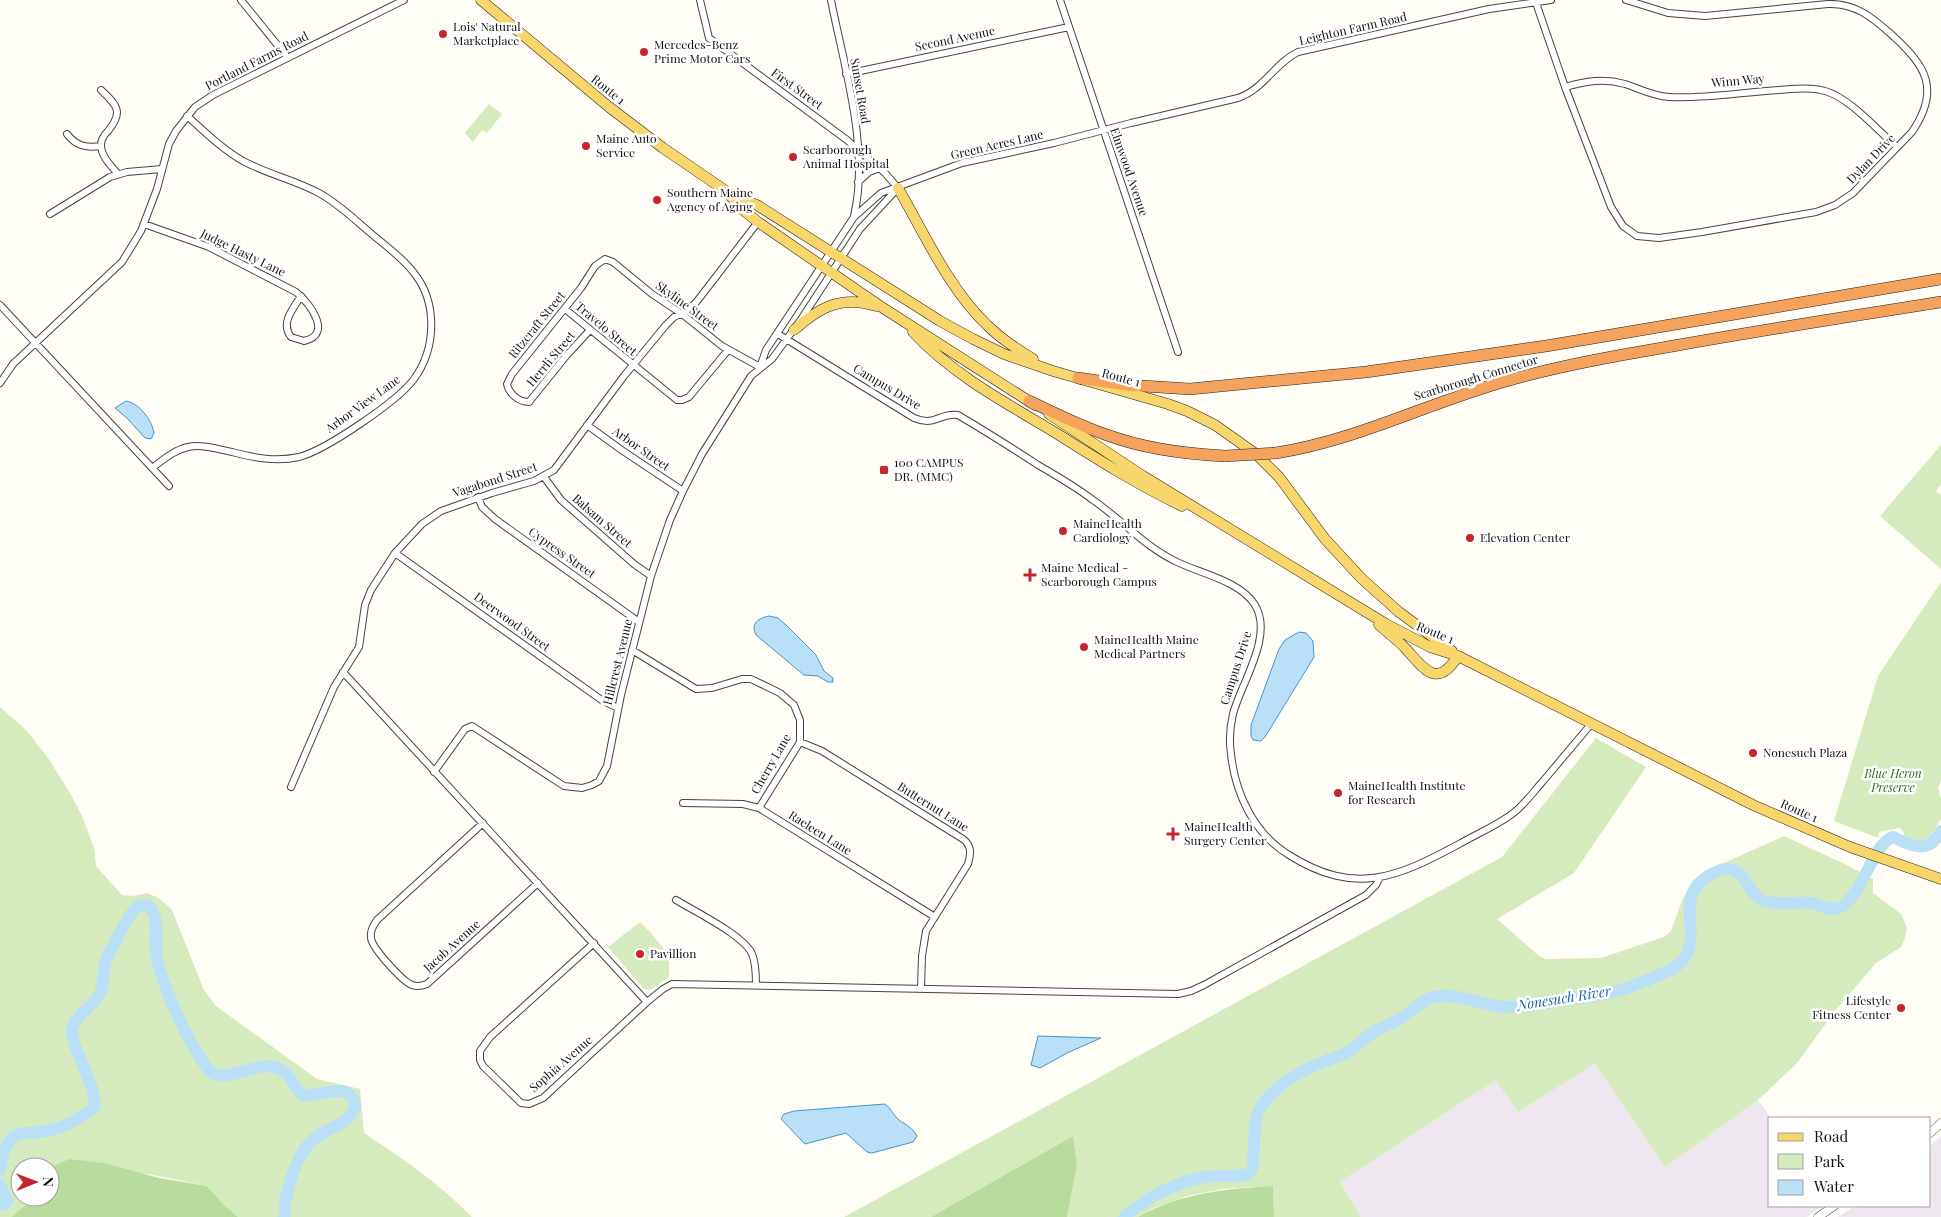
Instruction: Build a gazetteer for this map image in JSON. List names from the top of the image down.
{
  "streets": {
    "highway": ["Scarborough Connector"],
    "main road": ["Route 1"],
    "street": [
      "Leighton Farm Road",
      "Second Avenue",
      "Portland Farms Road",
      "Winn Way",
      "First Street",
      "Sunset Road",
      "Green Acres Lane",
      "Dylan Drive",
      "Elmwood Avenue",
      "Judge Hasty Lane",
      "Skyline Street",
      "Ritzcraft Street",
      "Travelo Street",
      "Herrli Street",
      "Campus Drive",
      "Arbor View Lane",
      "Arbor Street",
      "Vagabond Street",
      "Balsam Street",
      "Cypress Street",
      "Deerwood Street",
      "Hillcrest Avenue",
      "Cherry Lane",
      "Butternut Lane",
      "Raeleen Lane",
      "Jacob Avenue",
      "Sophia Avenue"
    ]
  },
  "crossings": [
    ["Leighton Farm Road", "Green Acres Lane"],
    ["Leighton Farm Road", "Dylan Drive"],
    ["Leighton Farm Road", "Elmwood Avenue"],
    ["Second Avenue", "Sunset Road"],
    ["Second Avenue", "Elmwood Avenue"],
    ["Portland Farms Road", "Judge Hasty Lane"],
    ["Portland Farms Road", "Arbor View Lane"],
    ["Winn Way", "Dylan Drive"],
    ["First Street", "Sunset Road"],
    ["First Street", "Green Acres Lane"],
    ["Route 1", "Green Acres Lane"],
    ["Route 1", "Scarborough Connector"],
    ["Route 1", "Campus Drive"],
    ["Route 1", "Vagabond Street"],
    ["Route 1", "Hillcrest Avenue"],
    ["Sunset Road", "Green Acres Lane"],
    ["Green Acres Lane", "Elmwood Avenue"],
    ["Green Acres Lane", "Hillcrest Avenue"],
    ["Skyline Street", "Ritzcraft Street"],
    ["Skyline Street", "Travelo Street"],
    ["Skyline Street", "Vagabond Street"],
    ["Skyline Street", "Hillcrest Avenue"],
    ["Ritzcraft Street", "Travelo Street"],
    ["Ritzcraft Street", "Herrli Street"],
    ["Travelo Street", "Herrli Street"],
    ["Travelo Street", "Vagabond Street"],
    ["Campus Drive", "Hillcrest Avenue"],
    ["Campus Drive", "Sophia Avenue"],
    ["Arbor Street", "Vagabond Street"],
    ["Arbor Street", "Hillcrest Avenue"],
    ["Vagabond Street", "Balsam Street"],
    ["Vagabond Street", "Cypress Street"],
    ["Vagabond Street", "Deerwood Street"],
    ["Balsam Street", "Hillcrest Avenue"],
    ["Cypress Street", "Hillcrest Avenue"],
    ["Deerwood Street", "Hillcrest Avenue"],
    ["Hillcrest Avenue", "Cherry Lane"],
    ["Cherry Lane", "Butternut Lane"],
    ["Cherry Lane", "Raeleen Lane"],
    ["Butternut Lane", "Raeleen Lane"],
    ["Butternut Lane", "Sophia Avenue"]
  ],
  "water": ["Nonesuch River"],
  "parks": ["Blue Heron Preserve"],
  "places": {
    "other": [
      "Lois' Natural Marketplace",
      "Mercedes-Benz Prime Motor Cars",
      "Maine Auto Service",
      "Scarborough Animal Hospital",
      "Southern Maine Agency of Aging",
      "MaineHealth Cardiology",
      "Elevation Center",
      "MaineHealth Maine Medical Partners",
      "Nonesuch Plaza",
      "MaineHealth Institute for Research",
      "Pavillion",
      "Lifestyle Fitness Center"
    ],
    "transit": ["100 CAMPUS DR. (MMC)"],
    "health": ["Maine Medical - Scarborough Campus", "MaineHealth Surgery Center"]
  },
  "legend": ["Road", "Park", "Water"],
  "north": "right"
}
